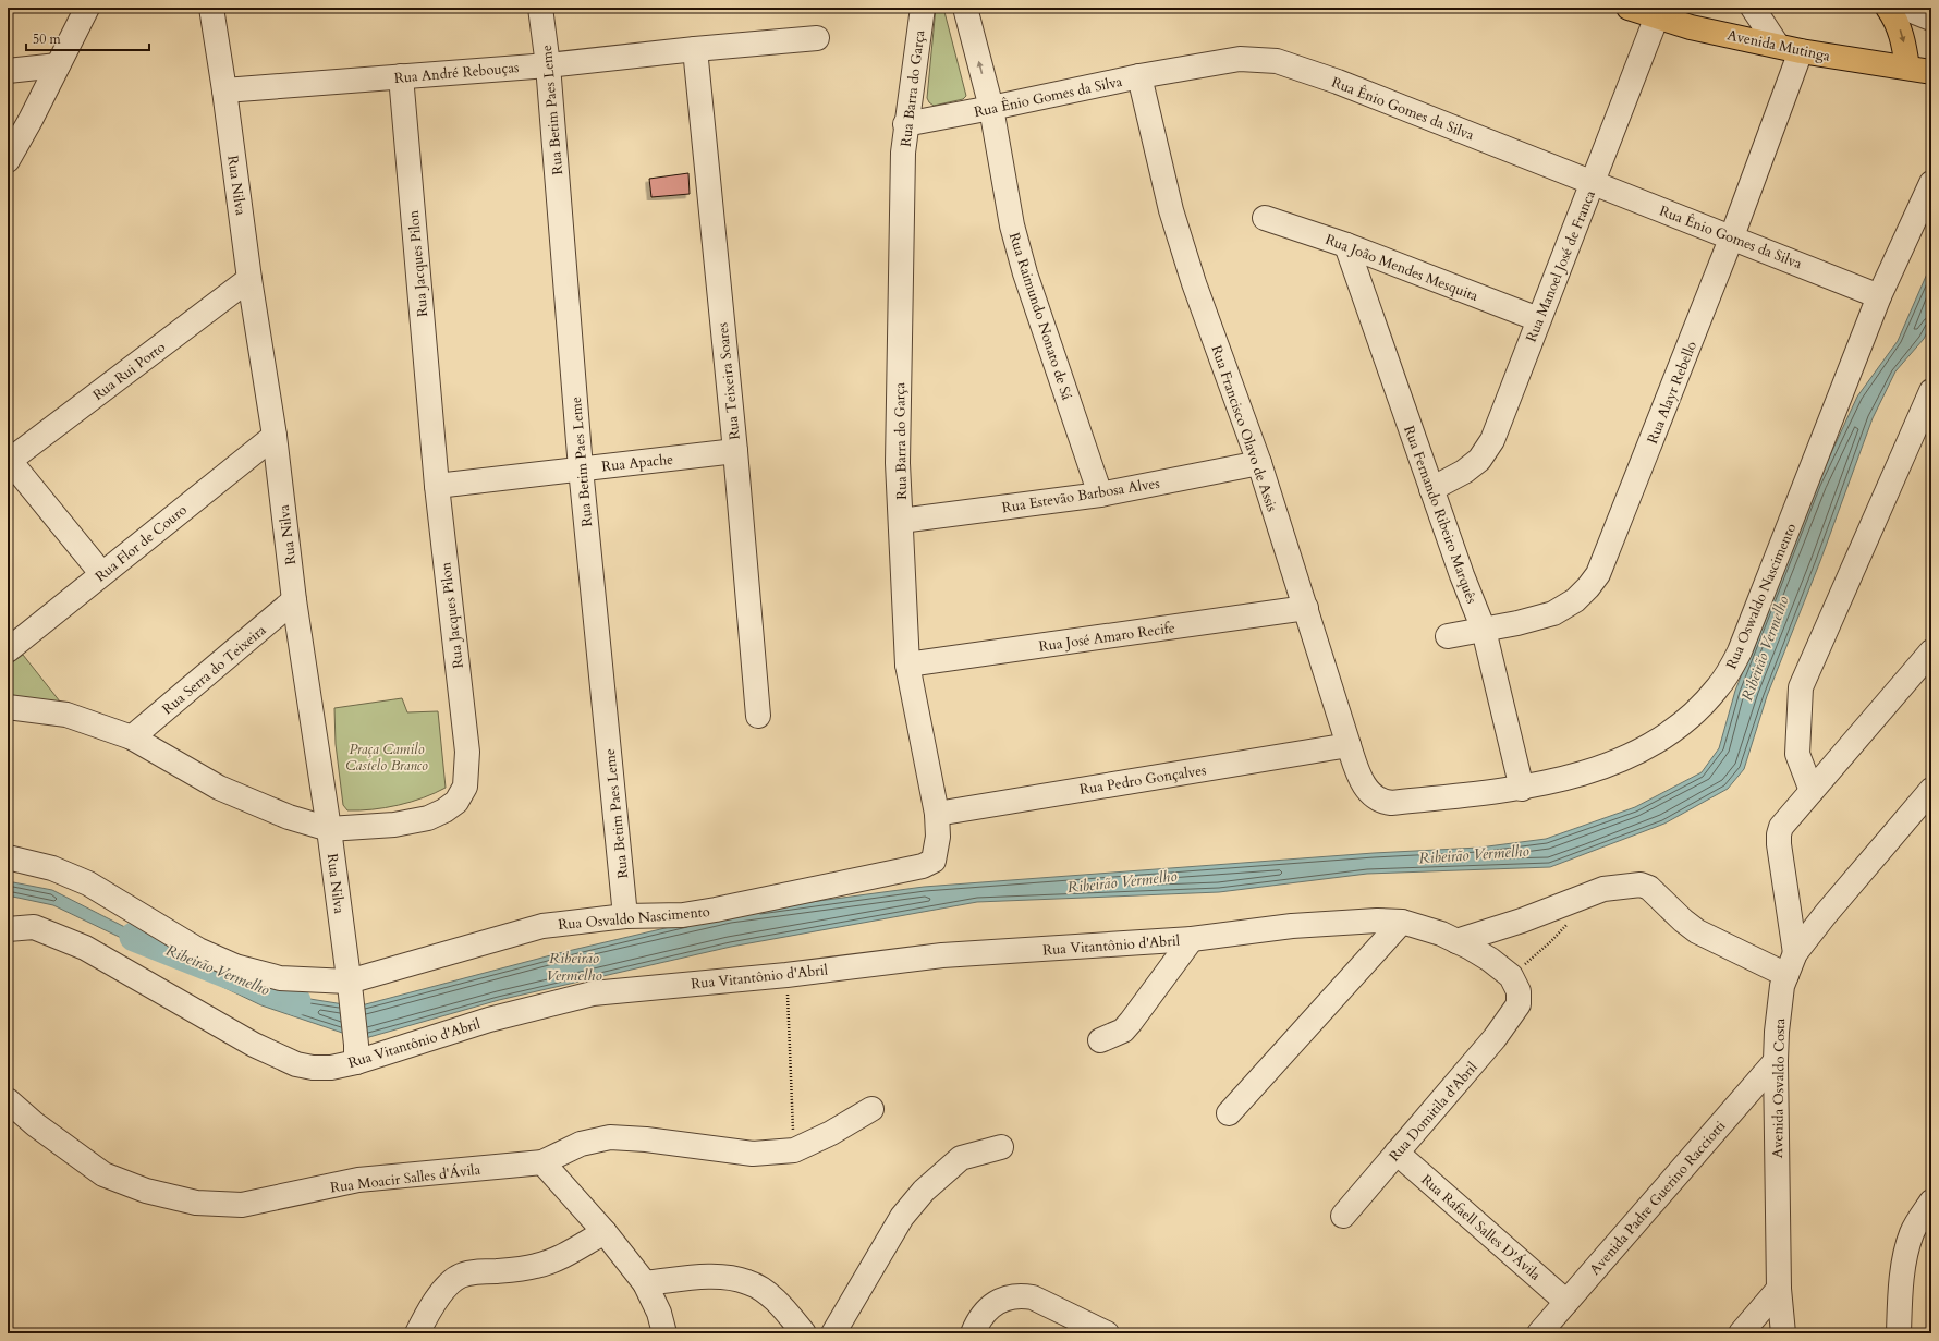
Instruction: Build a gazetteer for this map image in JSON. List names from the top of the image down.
{
  "streets": {
    "main road": ["Avenida Mutinga"],
    "street": [
      "Rua André Rebouças",
      "Rua Barra do Garça",
      "Rua Ênio Gomes da Silva",
      "Rua Betim Paes Leme",
      "Rua Nilva",
      "Rua Jacques Pilon",
      "Rua Manoel José de Franca",
      "Rua João Mendes Mesquita",
      "Rua Raimundo Nonato de Sá",
      "Rua Rui Porto",
      "Rua Teixeira Soares",
      "Rua Alayr Rebello",
      "Rua Francisco Olavo de Assis",
      "Rua Apache",
      "Rua Estevão Barbosa Alves",
      "Rua Fernando Ribeiro Marquês",
      "Rua Flor de Couro",
      "Rua Oswaldo Nascimento",
      "Rua José Amaro Recife",
      "Rua Serra do Teixeira",
      "Rua Pedro Gonçalves",
      "Rua Osvaldo Nascimento",
      "Rua Vitantônio d'Abril",
      "Avenida Osvaldo Costa",
      "Rua Domitila d'Abril",
      "Rua Moacir Salles d'Ávila",
      "Avenida Padre Guerino Racciotti",
      "Rua Rafaell Salles D'Ávila"
    ]
  },
  "crossings": [
    ["Avenida Mutinga", "Rua Manoel José de Franca"],
    ["Avenida Mutinga", "Rua Alayr Rebello"],
    ["Rua André Rebouças", "Rua Betim Paes Leme"],
    ["Rua André Rebouças", "Rua Nilva"],
    ["Rua André Rebouças", "Rua Jacques Pilon"],
    ["Rua André Rebouças", "Rua Teixeira Soares"],
    ["Rua Barra do Garça", "Rua Ênio Gomes da Silva"],
    ["Rua Barra do Garça", "Rua Estevão Barbosa Alves"],
    ["Rua Barra do Garça", "Rua José Amaro Recife"],
    ["Rua Barra do Garça", "Rua Pedro Gonçalves"],
    ["Rua Barra do Garça", "Rua Osvaldo Nascimento"],
    ["Rua Ênio Gomes da Silva", "Rua Manoel José de Franca"],
    ["Rua Ênio Gomes da Silva", "Rua Raimundo Nonato de Sá"],
    ["Rua Ênio Gomes da Silva", "Rua Alayr Rebello"],
    ["Rua Ênio Gomes da Silva", "Rua Francisco Olavo de Assis"],
    ["Rua Ênio Gomes da Silva", "Rua Oswaldo Nascimento"],
    ["Rua Betim Paes Leme", "Rua Apache"],
    ["Rua Betim Paes Leme", "Rua Osvaldo Nascimento"],
    ["Rua Nilva", "Rua Jacques Pilon"],
    ["Rua Nilva", "Rua Rui Porto"],
    ["Rua Nilva", "Rua Flor de Couro"],
    ["Rua Nilva", "Rua Serra do Teixeira"],
    ["Rua Nilva", "Rua Osvaldo Nascimento"],
    ["Rua Nilva", "Rua Vitantônio d'Abril"],
    ["Rua Jacques Pilon", "Rua Apache"],
    ["Rua Jacques Pilon", "Rua Serra do Teixeira"],
    ["Rua Manoel José de Franca", "Rua João Mendes Mesquita"],
    ["Rua Manoel José de Franca", "Rua Fernando Ribeiro Marquês"],
    ["Rua João Mendes Mesquita", "Rua Fernando Ribeiro Marquês"],
    ["Rua Raimundo Nonato de Sá", "Rua Estevão Barbosa Alves"],
    ["Rua Teixeira Soares", "Rua Apache"],
    ["Rua Alayr Rebello", "Rua Fernando Ribeiro Marquês"],
    ["Rua Francisco Olavo de Assis", "Rua Estevão Barbosa Alves"],
    ["Rua Francisco Olavo de Assis", "Rua Oswaldo Nascimento"],
    ["Rua Francisco Olavo de Assis", "Rua José Amaro Recife"],
    ["Rua Francisco Olavo de Assis", "Rua Pedro Gonçalves"],
    ["Rua Fernando Ribeiro Marquês", "Rua Oswaldo Nascimento"],
    ["Rua Vitantônio d'Abril", "Rua Domitila d'Abril"],
    ["Avenida Osvaldo Costa", "Avenida Padre Guerino Racciotti"],
    ["Rua Domitila d'Abril", "Rua Rafaell Salles D'Ávila"],
    ["Avenida Padre Guerino Racciotti", "Rua Rafaell Salles D'Ávila"]
  ],
  "water": ["Ribeirão Vermelho"],
  "parks": ["Praça Camilo Castelo Branco"],
  "scale_bar": "50 m"
}
